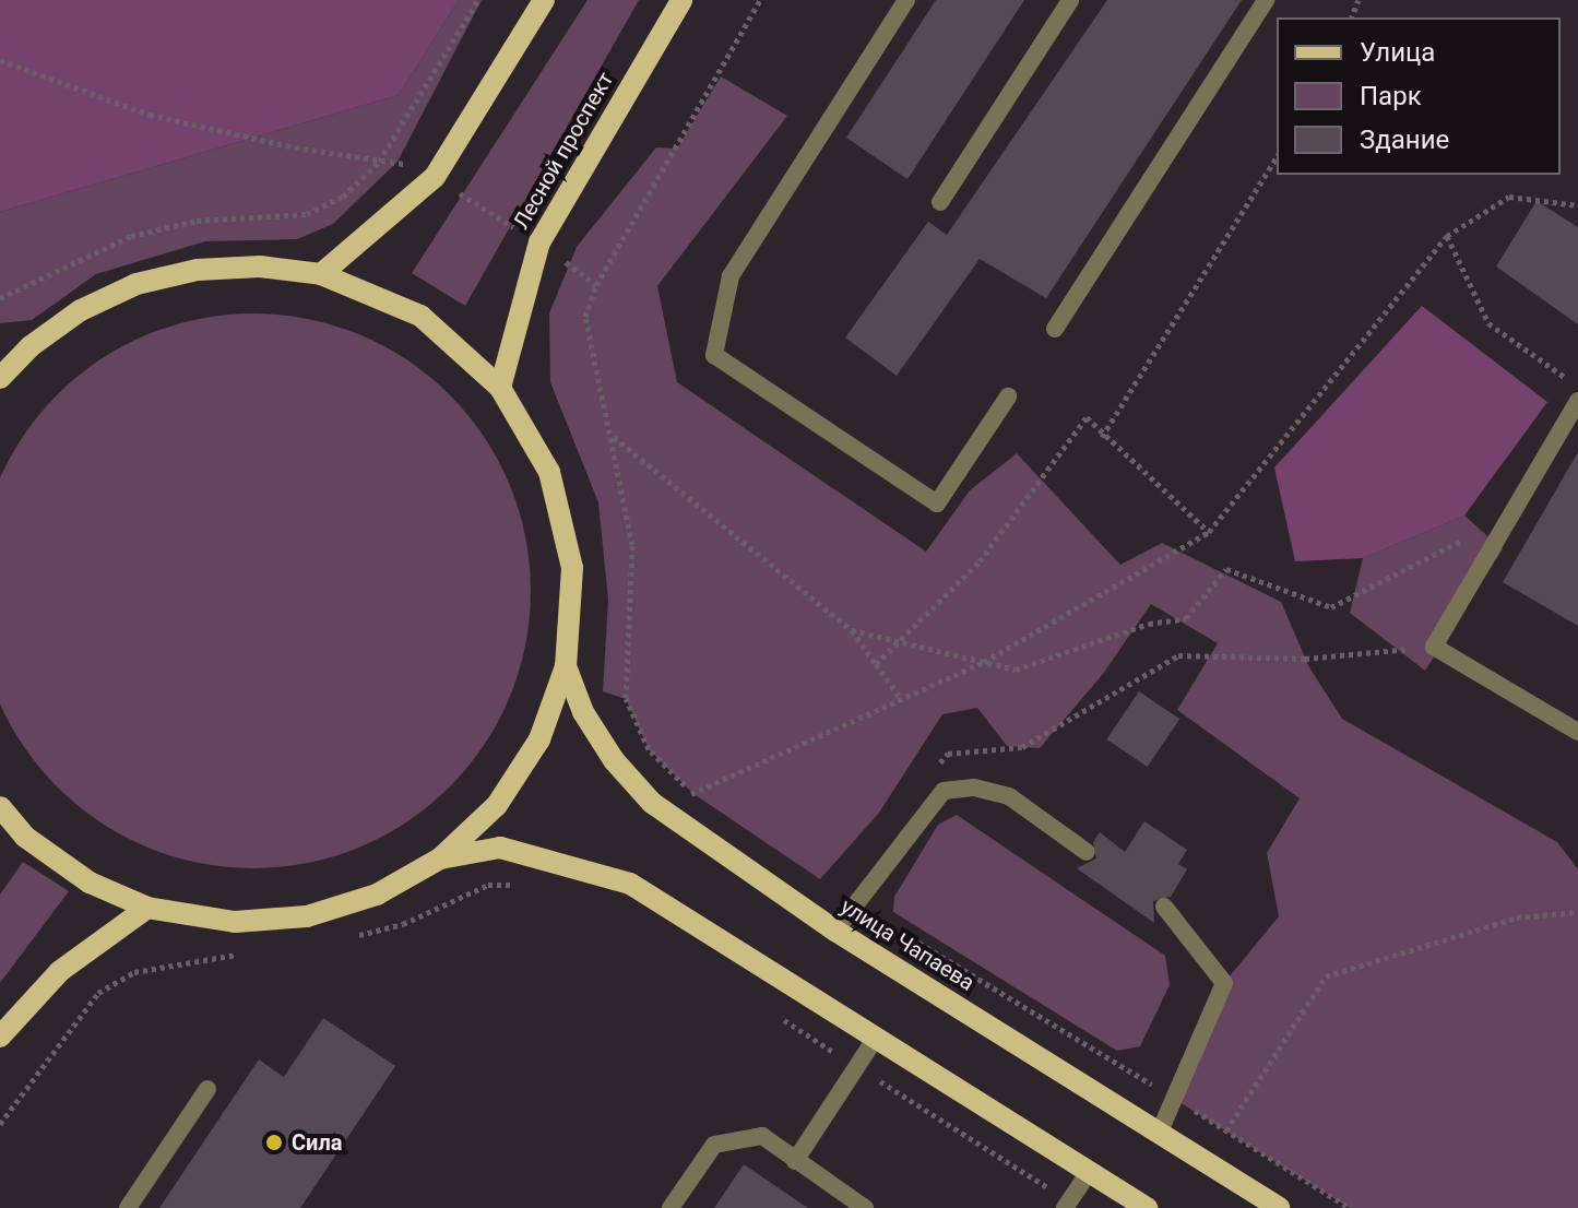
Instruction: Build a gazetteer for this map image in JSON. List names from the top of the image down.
{
  "streets": {
    "main road": ["Лесной проспект", "улица Чапаева"]
  },
  "places": ["Сила"],
  "legend": ["Улица", "Парк", "Здание"]
}
